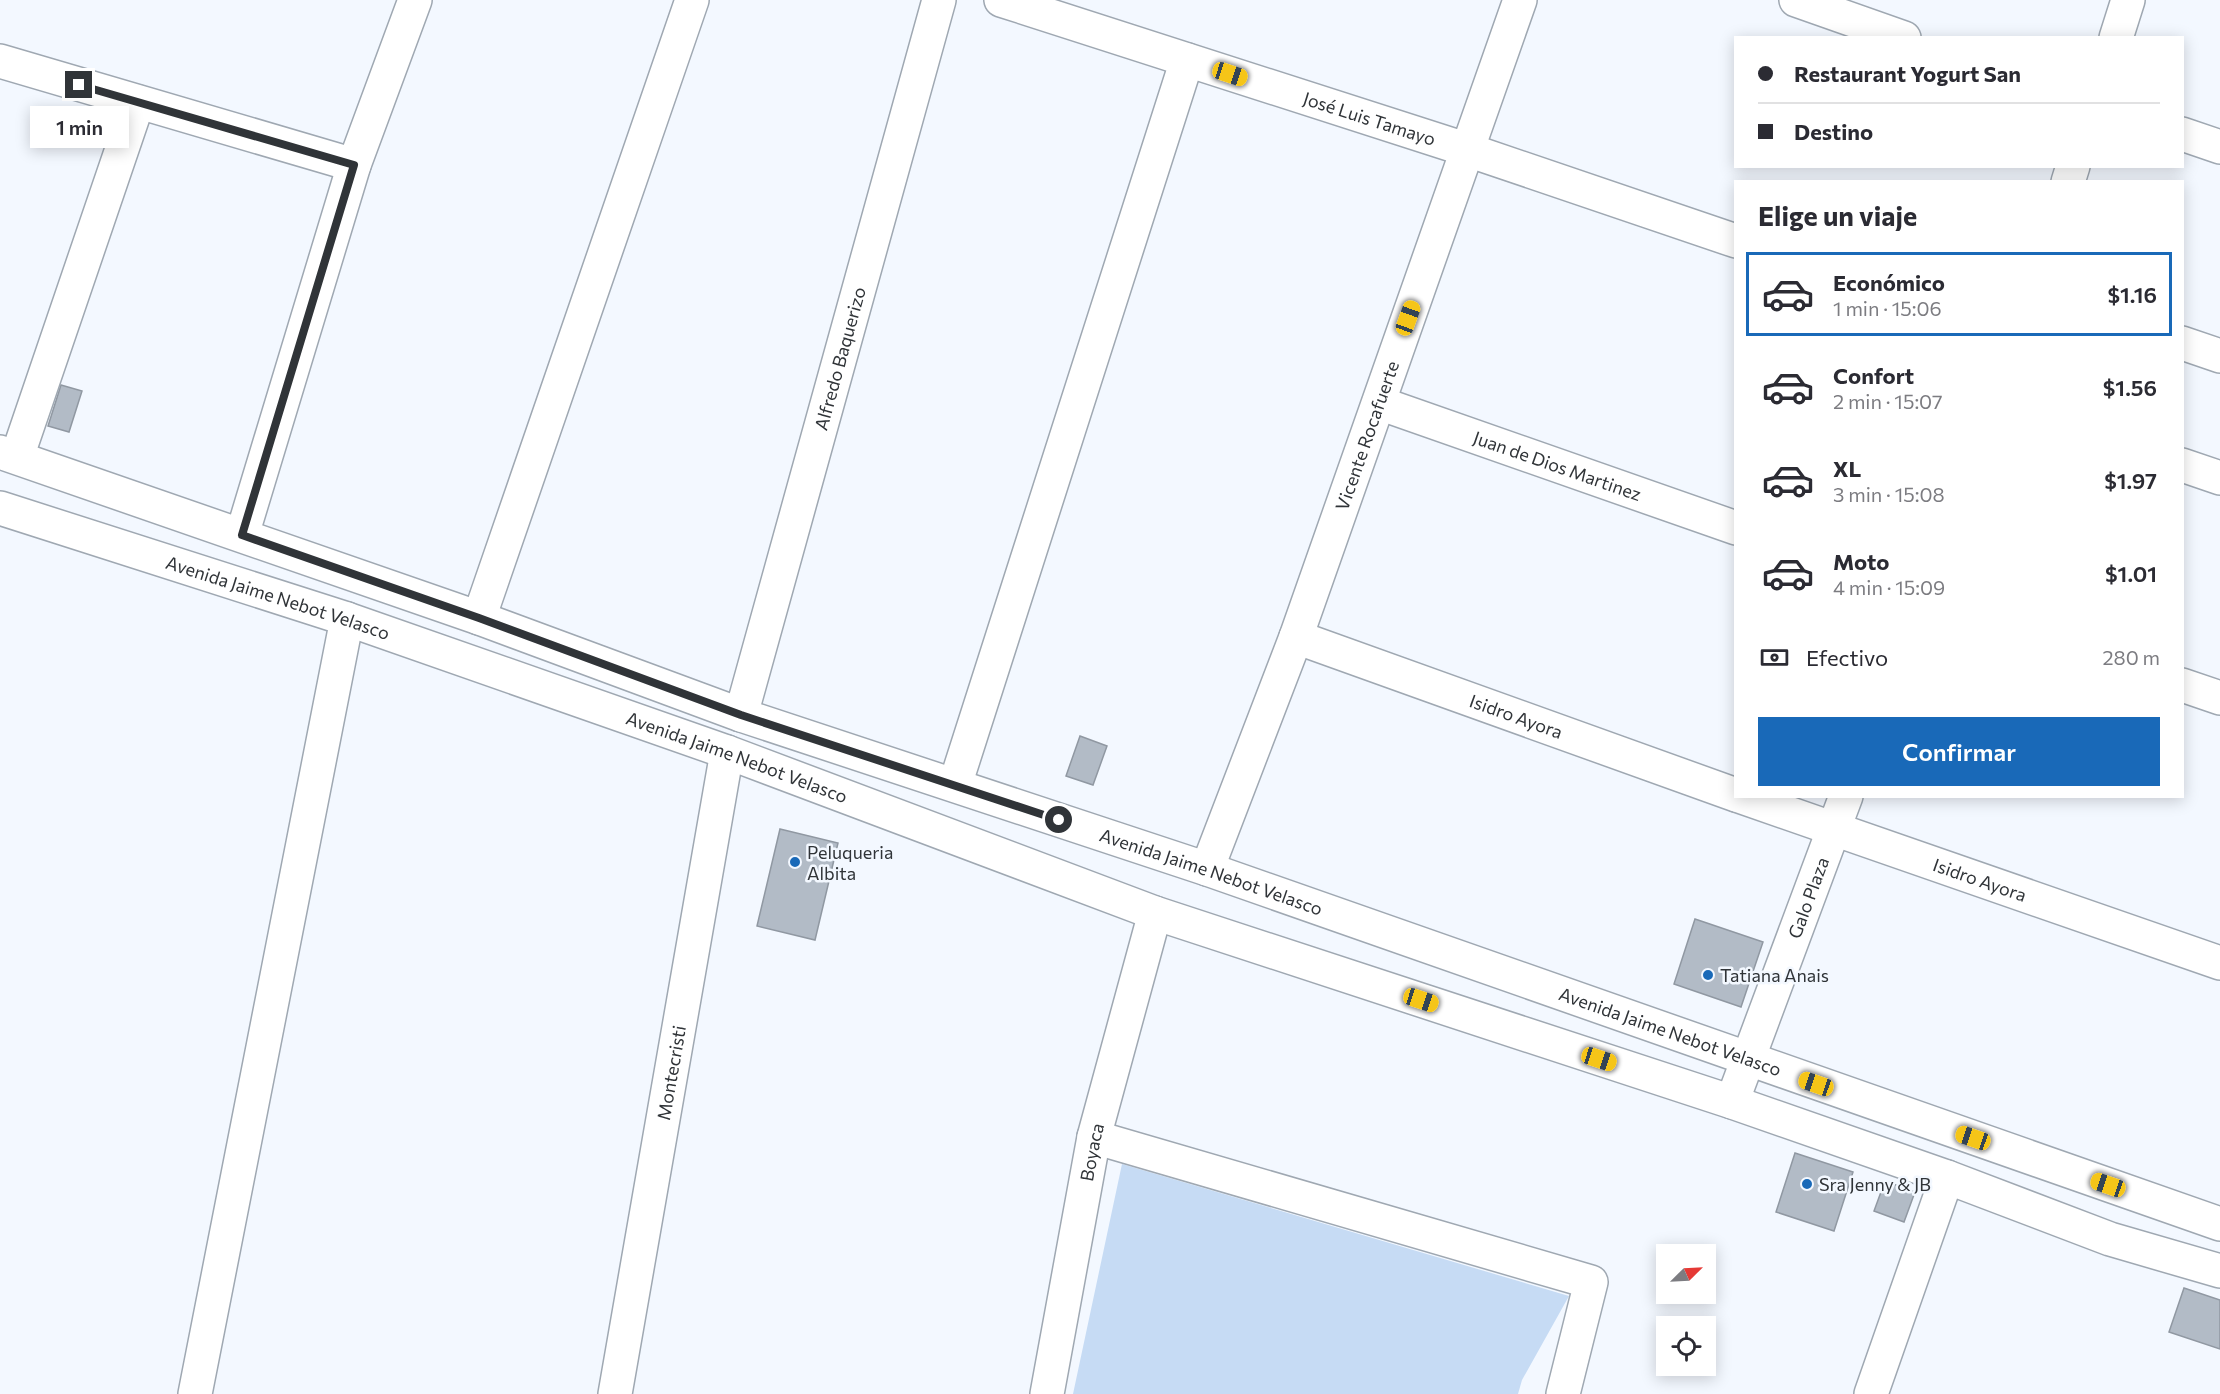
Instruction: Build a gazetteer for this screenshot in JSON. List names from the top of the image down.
{
  "streets": {
    "street": [
      "José Luis Tamayo",
      "Alfredo Baquerizo",
      "Vicente Rocafuerte",
      "Juan de Dios Martinez",
      "Avenida Jaime Nebot Velasco",
      "Isidro Ayora",
      "Galo Plaza",
      "Montecristi",
      "Boyaca"
    ]
  },
  "crossings": [
    ["José Luis Tamayo", "Vicente Rocafuerte"],
    ["Alfredo Baquerizo", "Avenida Jaime Nebot Velasco"],
    ["Vicente Rocafuerte", "Juan de Dios Martinez"],
    ["Vicente Rocafuerte", "Avenida Jaime Nebot Velasco"],
    ["Vicente Rocafuerte", "Isidro Ayora"],
    ["Avenida Jaime Nebot Velasco", "Galo Plaza"],
    ["Avenida Jaime Nebot Velasco", "Montecristi"],
    ["Avenida Jaime Nebot Velasco", "Boyaca"],
    ["Isidro Ayora", "Galo Plaza"]
  ],
  "places": ["Peluqueria Albita", "Tatiana Anais", "Sra Jenny & JB"],
  "north": "top right",
  "page": {
    "banner": ["Restaurant Yogurt San", "Destino"],
    "bubble": "1 min",
    "heading": "Elige un viaje",
    "list": [
      {
        "name": "Económico",
        "note": "1 min · 15:06",
        "value": "$1.16"
      },
      {
        "name": "Confort",
        "note": "2 min · 15:07",
        "value": "$1.56"
      },
      {
        "name": "XL",
        "note": "3 min · 15:08",
        "value": "$1.97"
      },
      {
        "name": "Moto",
        "note": "4 min · 15:09",
        "value": "$1.01"
      }
    ],
    "pay": ["Efectivo", "280 m"],
    "buttons": "Confirmar"
  }
}
